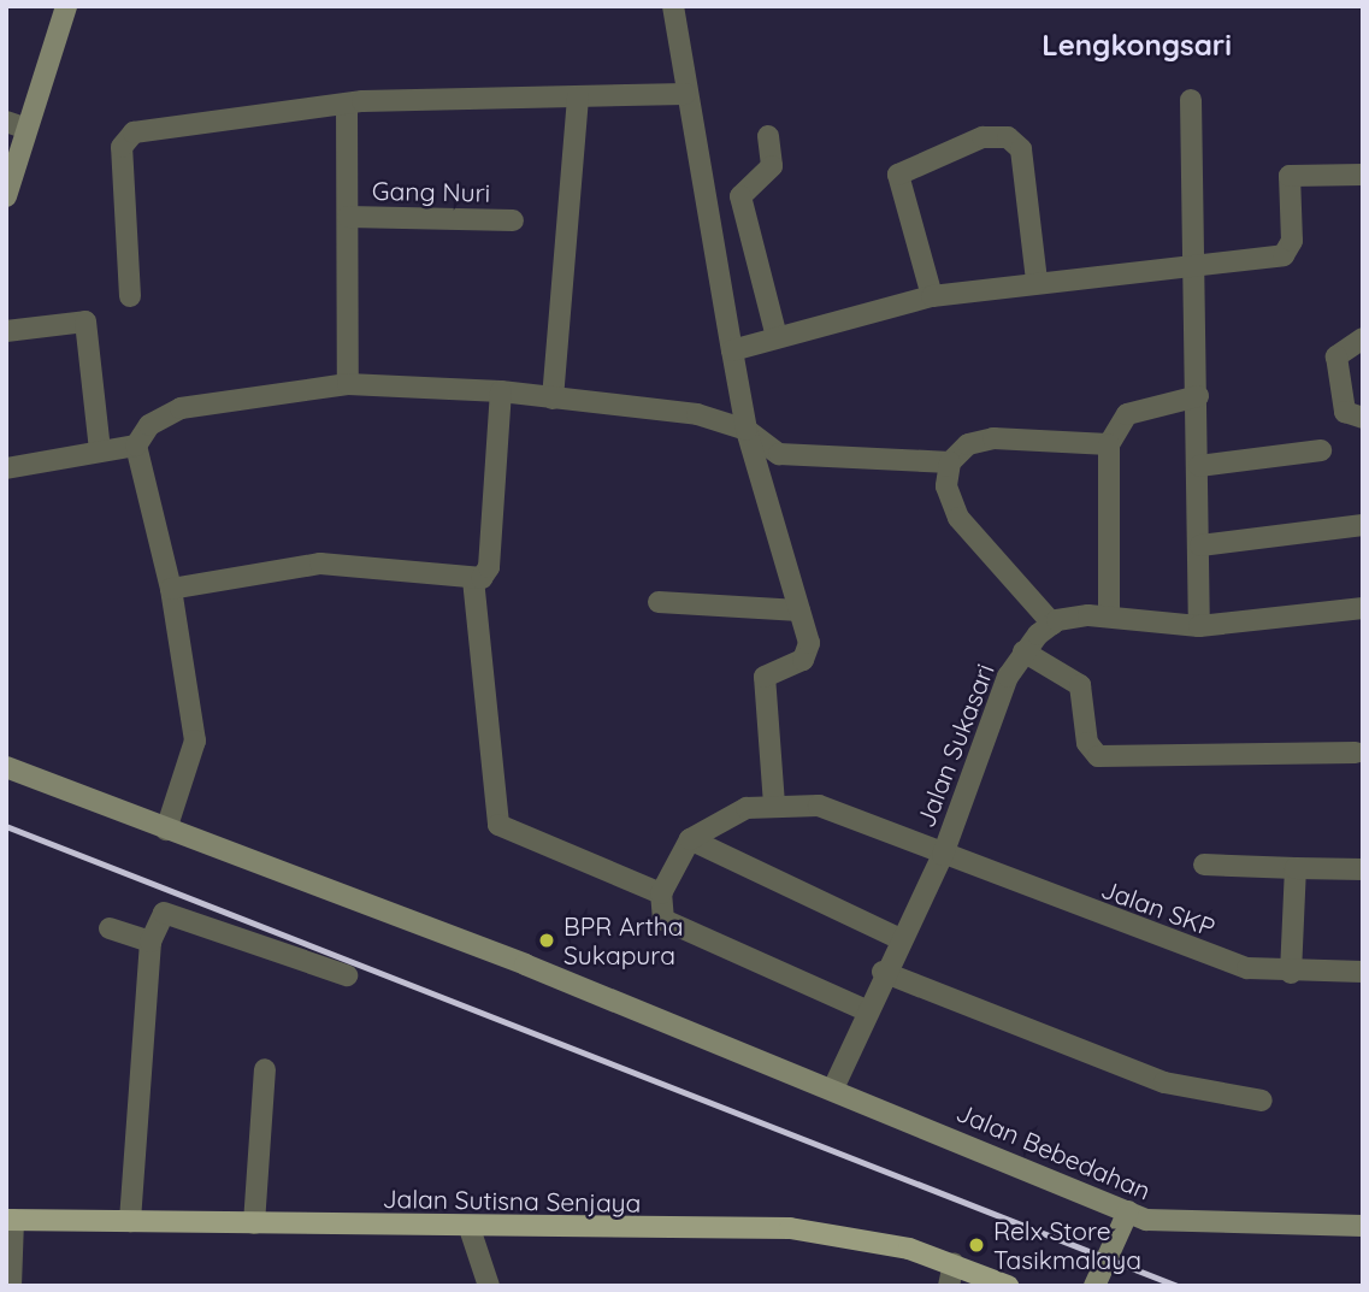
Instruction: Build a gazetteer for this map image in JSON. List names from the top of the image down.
{
  "streets": {
    "main road": ["Jalan Sutisna Senjaya"],
    "street": [
      "Gang Nuri",
      "Jalan Sukasari",
      "Jalan SKP",
      "Jalan Bebedahan"
    ]
  },
  "crossings": [
    ["Jalan Sukasari", "Jalan SKP"],
    ["Jalan Sukasari", "Jalan Bebedahan"]
  ],
  "districts": ["Lengkongsari"],
  "places": ["BPR Artha Sukapura", "Relx Store Tasikmalaya"]
}
